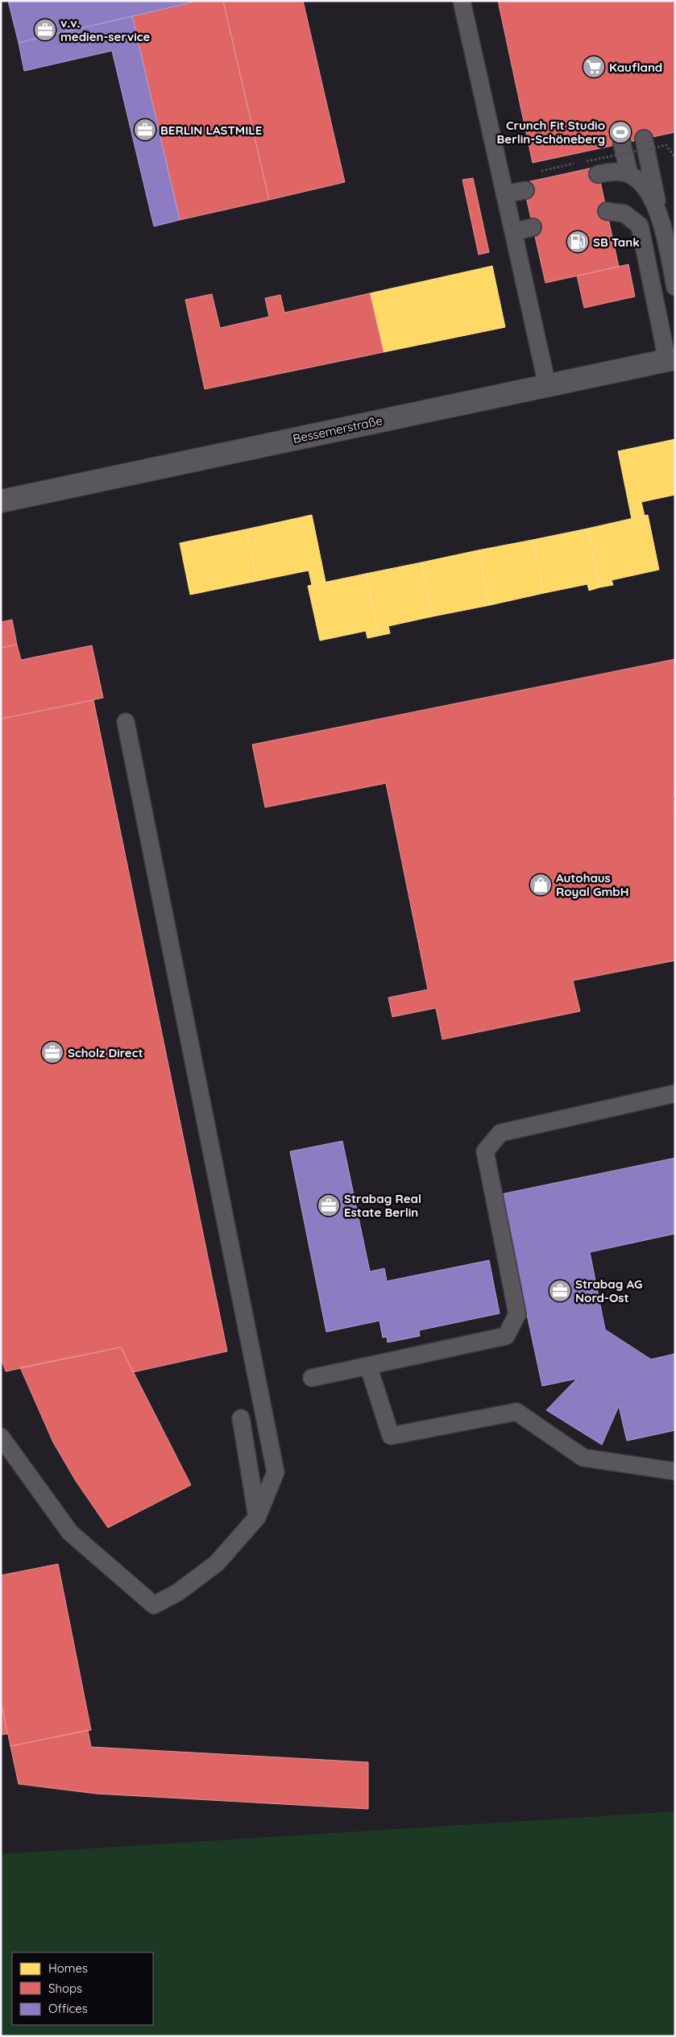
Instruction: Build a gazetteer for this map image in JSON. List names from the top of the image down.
{
  "streets": {
    "street": ["Bessemerstraße"]
  },
  "places": {
    "office": [
      "v.v. medien-service",
      "BERLIN LASTMILE",
      "Scholz Direct",
      "Strabag Real Estate Berlin",
      "Strabag AG Nord-Ost"
    ],
    "supermarket": ["Kaufland"],
    "sports": ["Crunch Fit Studio Berlin-Schöneberg"],
    "fuel station": ["SB Tank"],
    "shop": ["Autohaus Royal GmbH"]
  },
  "legend": ["Homes", "Shops", "Offices"]
}
